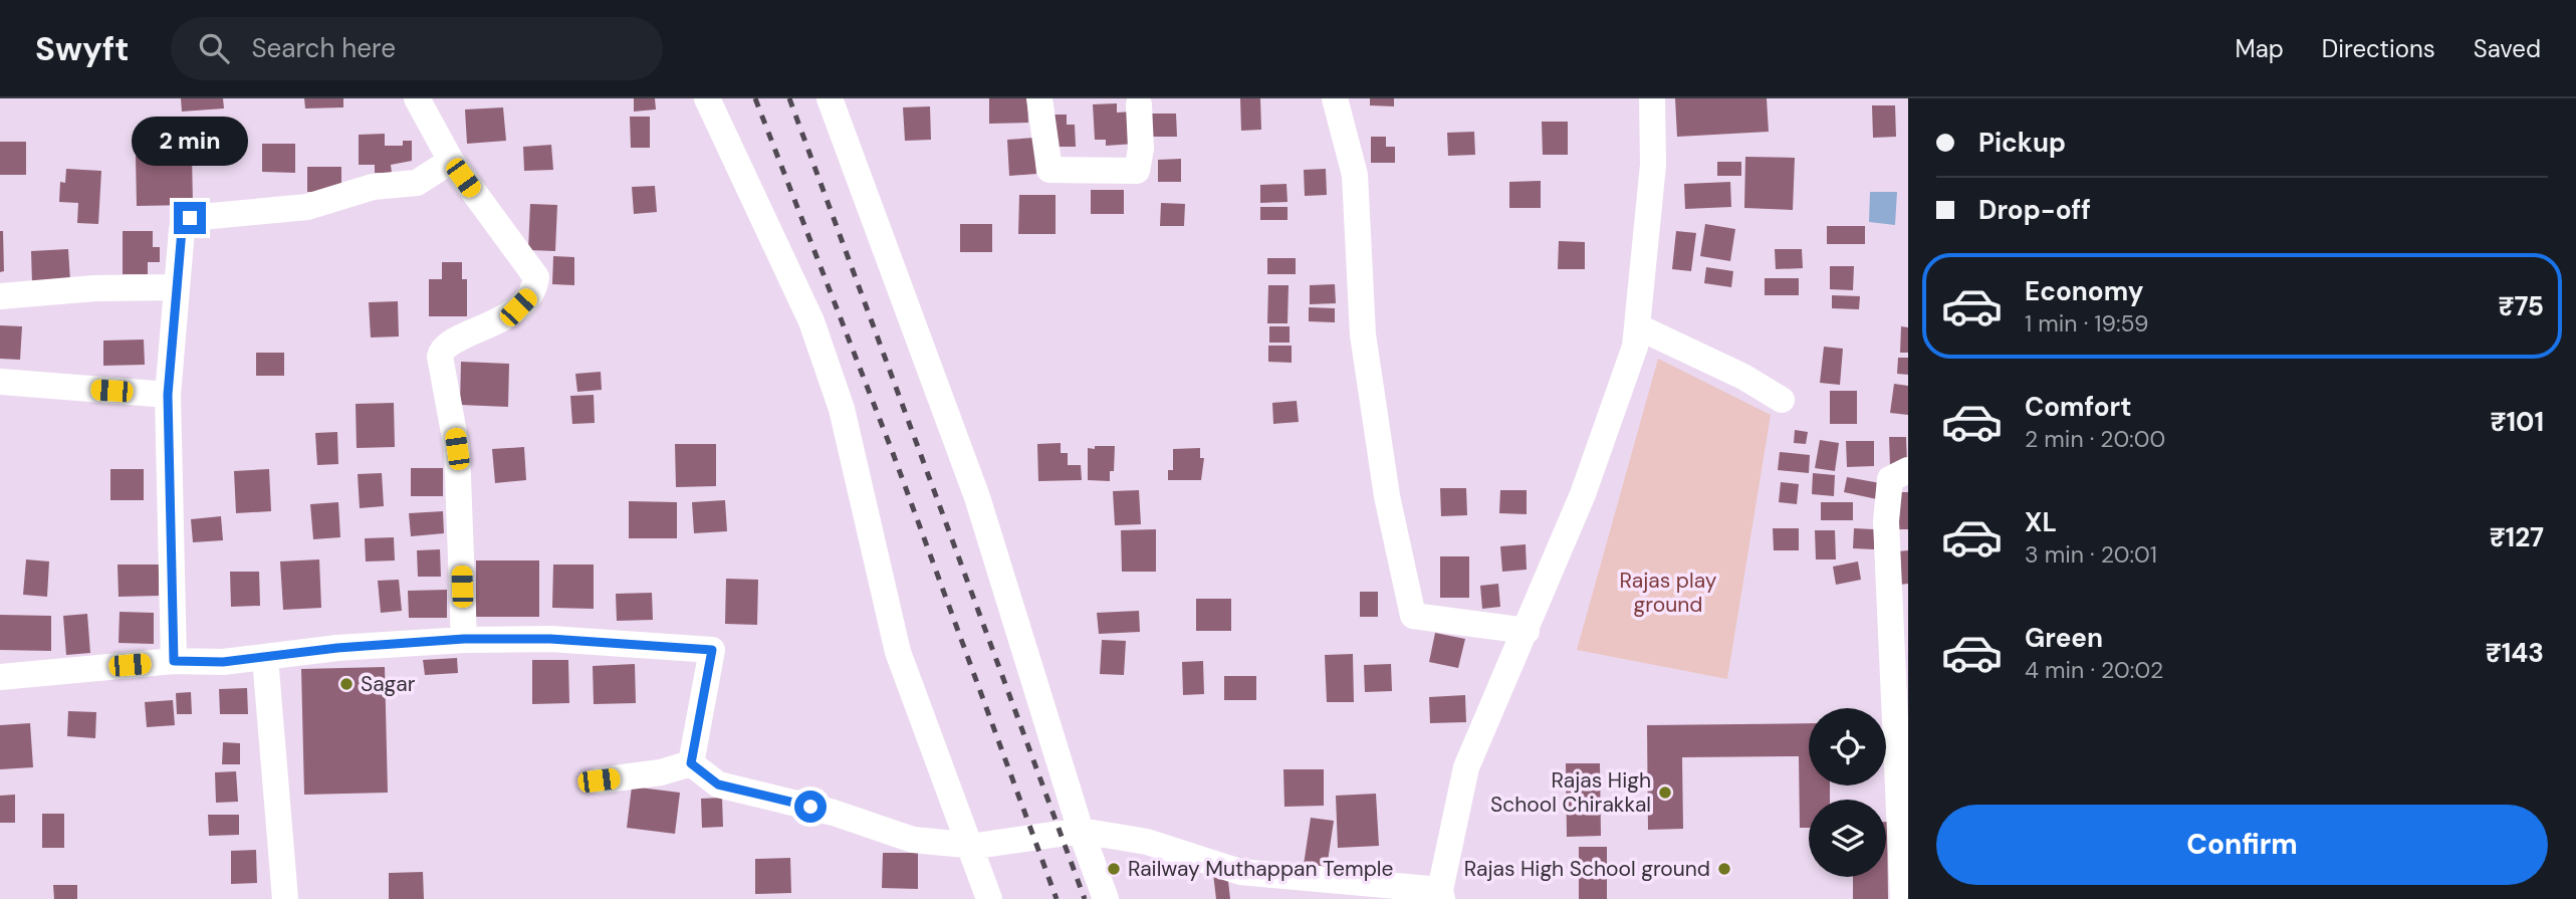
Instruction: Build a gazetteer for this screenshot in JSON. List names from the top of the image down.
{
  "parks": ["Rajas play ground"],
  "places": [
    "Sagar",
    "Rajas High School Chirakkal",
    "Railway Muthappan Temple",
    "Rajas High School ground"
  ],
  "page": {
    "header": "Swyft",
    "search": "Search here",
    "nav": ["Map", "Directions", "Saved"],
    "banner": ["Pickup", "Drop-off"],
    "bubble": "2 min",
    "list": [
      {
        "name": "Economy",
        "note": "1 min · 19:59",
        "value": "₹75"
      },
      {
        "name": "Comfort",
        "note": "2 min · 20:00",
        "value": "₹101"
      },
      {
        "name": "XL",
        "note": "3 min · 20:01",
        "value": "₹127"
      },
      {
        "name": "Green",
        "note": "4 min · 20:02",
        "value": "₹143"
      }
    ],
    "buttons": "Confirm"
  }
}
